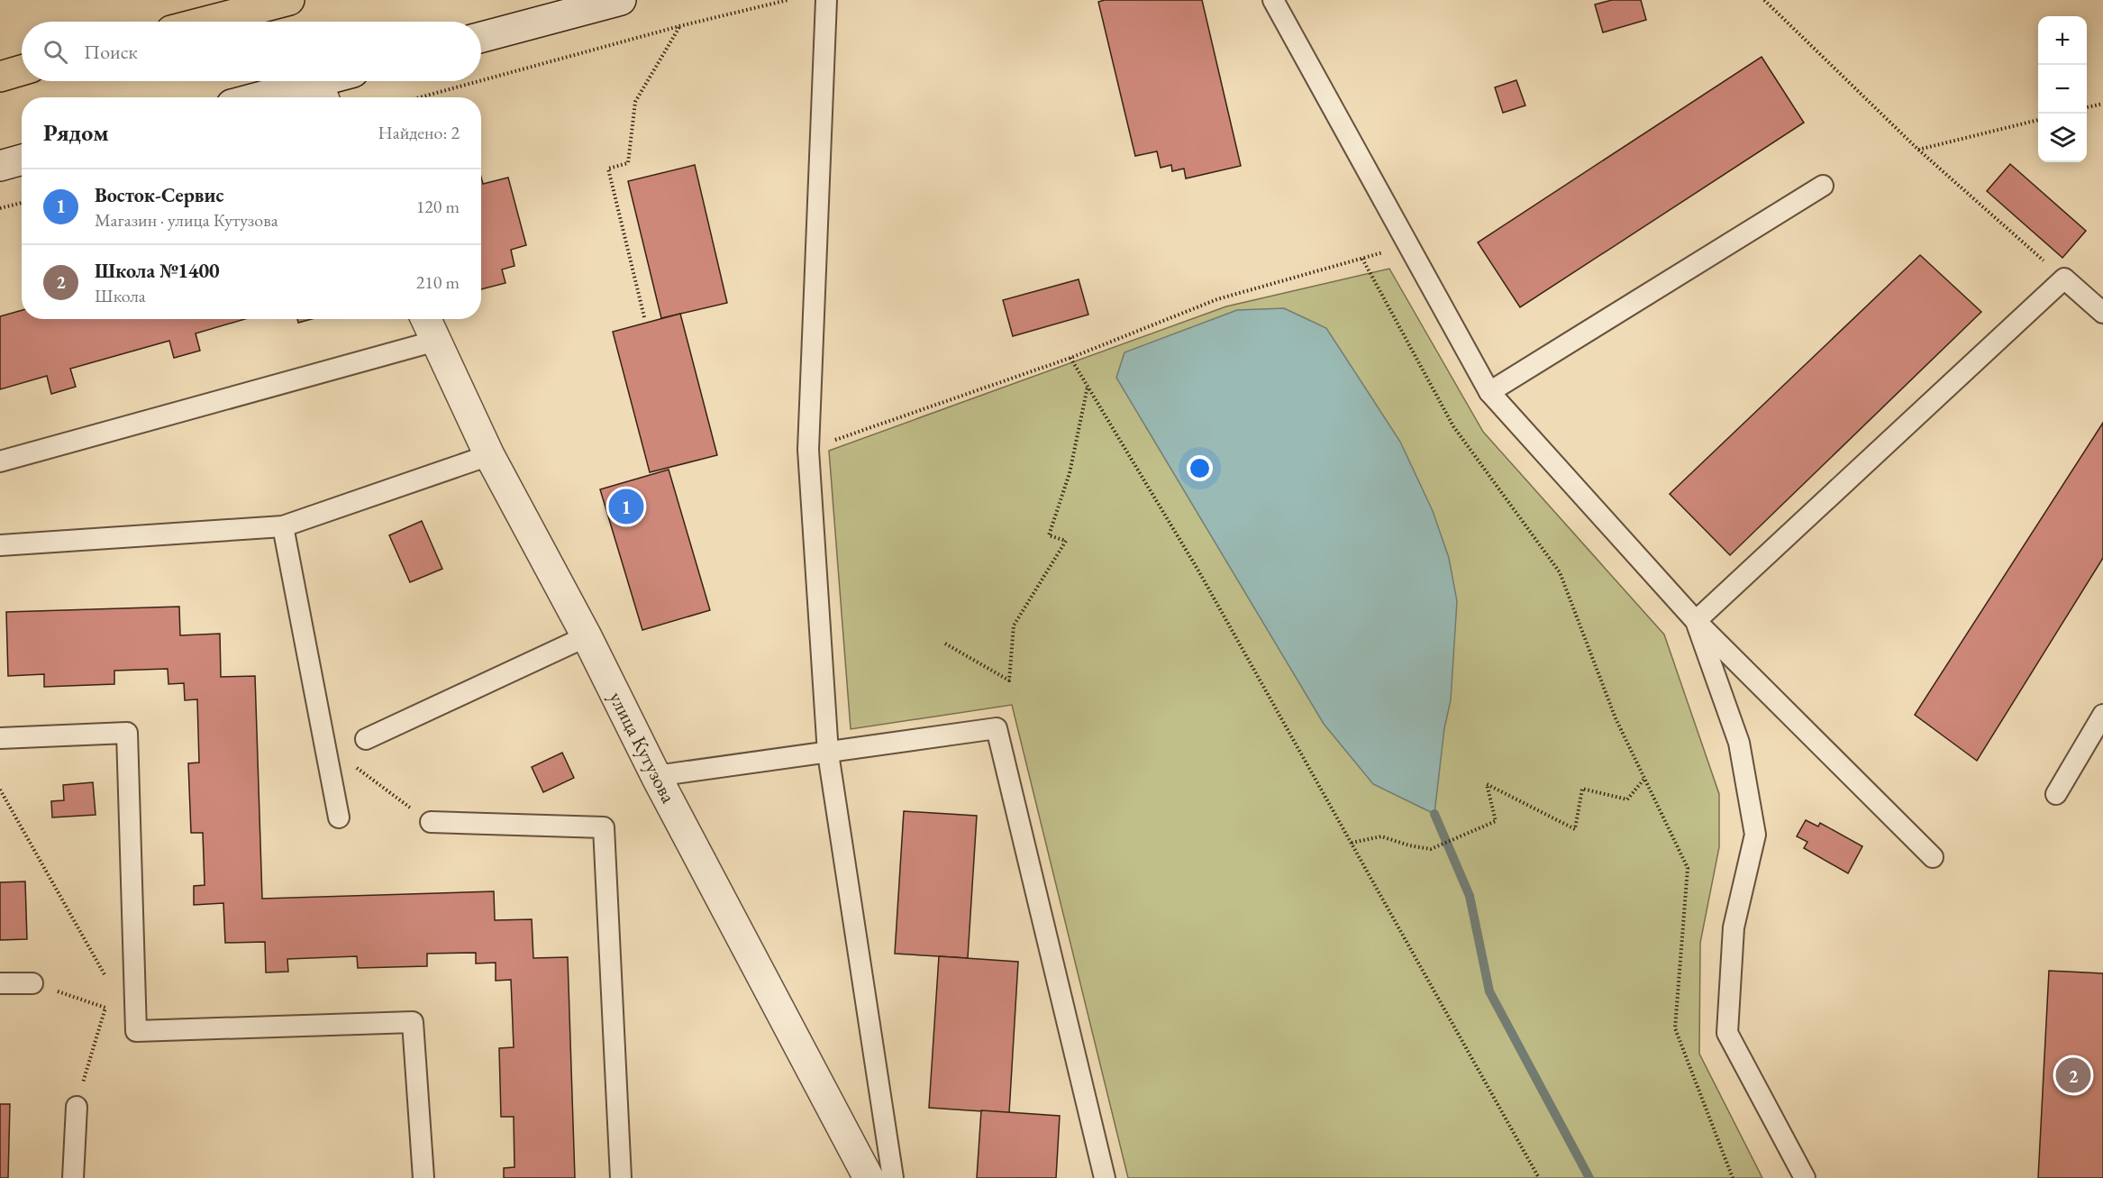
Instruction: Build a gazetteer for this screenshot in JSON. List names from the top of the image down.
{
  "streets": {
    "street": ["улица Кутузова"]
  },
  "page": {
    "map_buttons": ["+", "−"],
    "search": "Поиск",
    "heading": ["Рядом", "Найдено: 2"],
    "list": [
      {
        "mark": "1",
        "name": "Восток-Сервис",
        "note": "Магазин · улица Кутузова",
        "value": "120 m"
      },
      {
        "mark": "2",
        "name": "Школа №1400",
        "note": "Школа",
        "value": "210 m"
      }
    ],
    "pins": ["1", "2"]
  }
}
